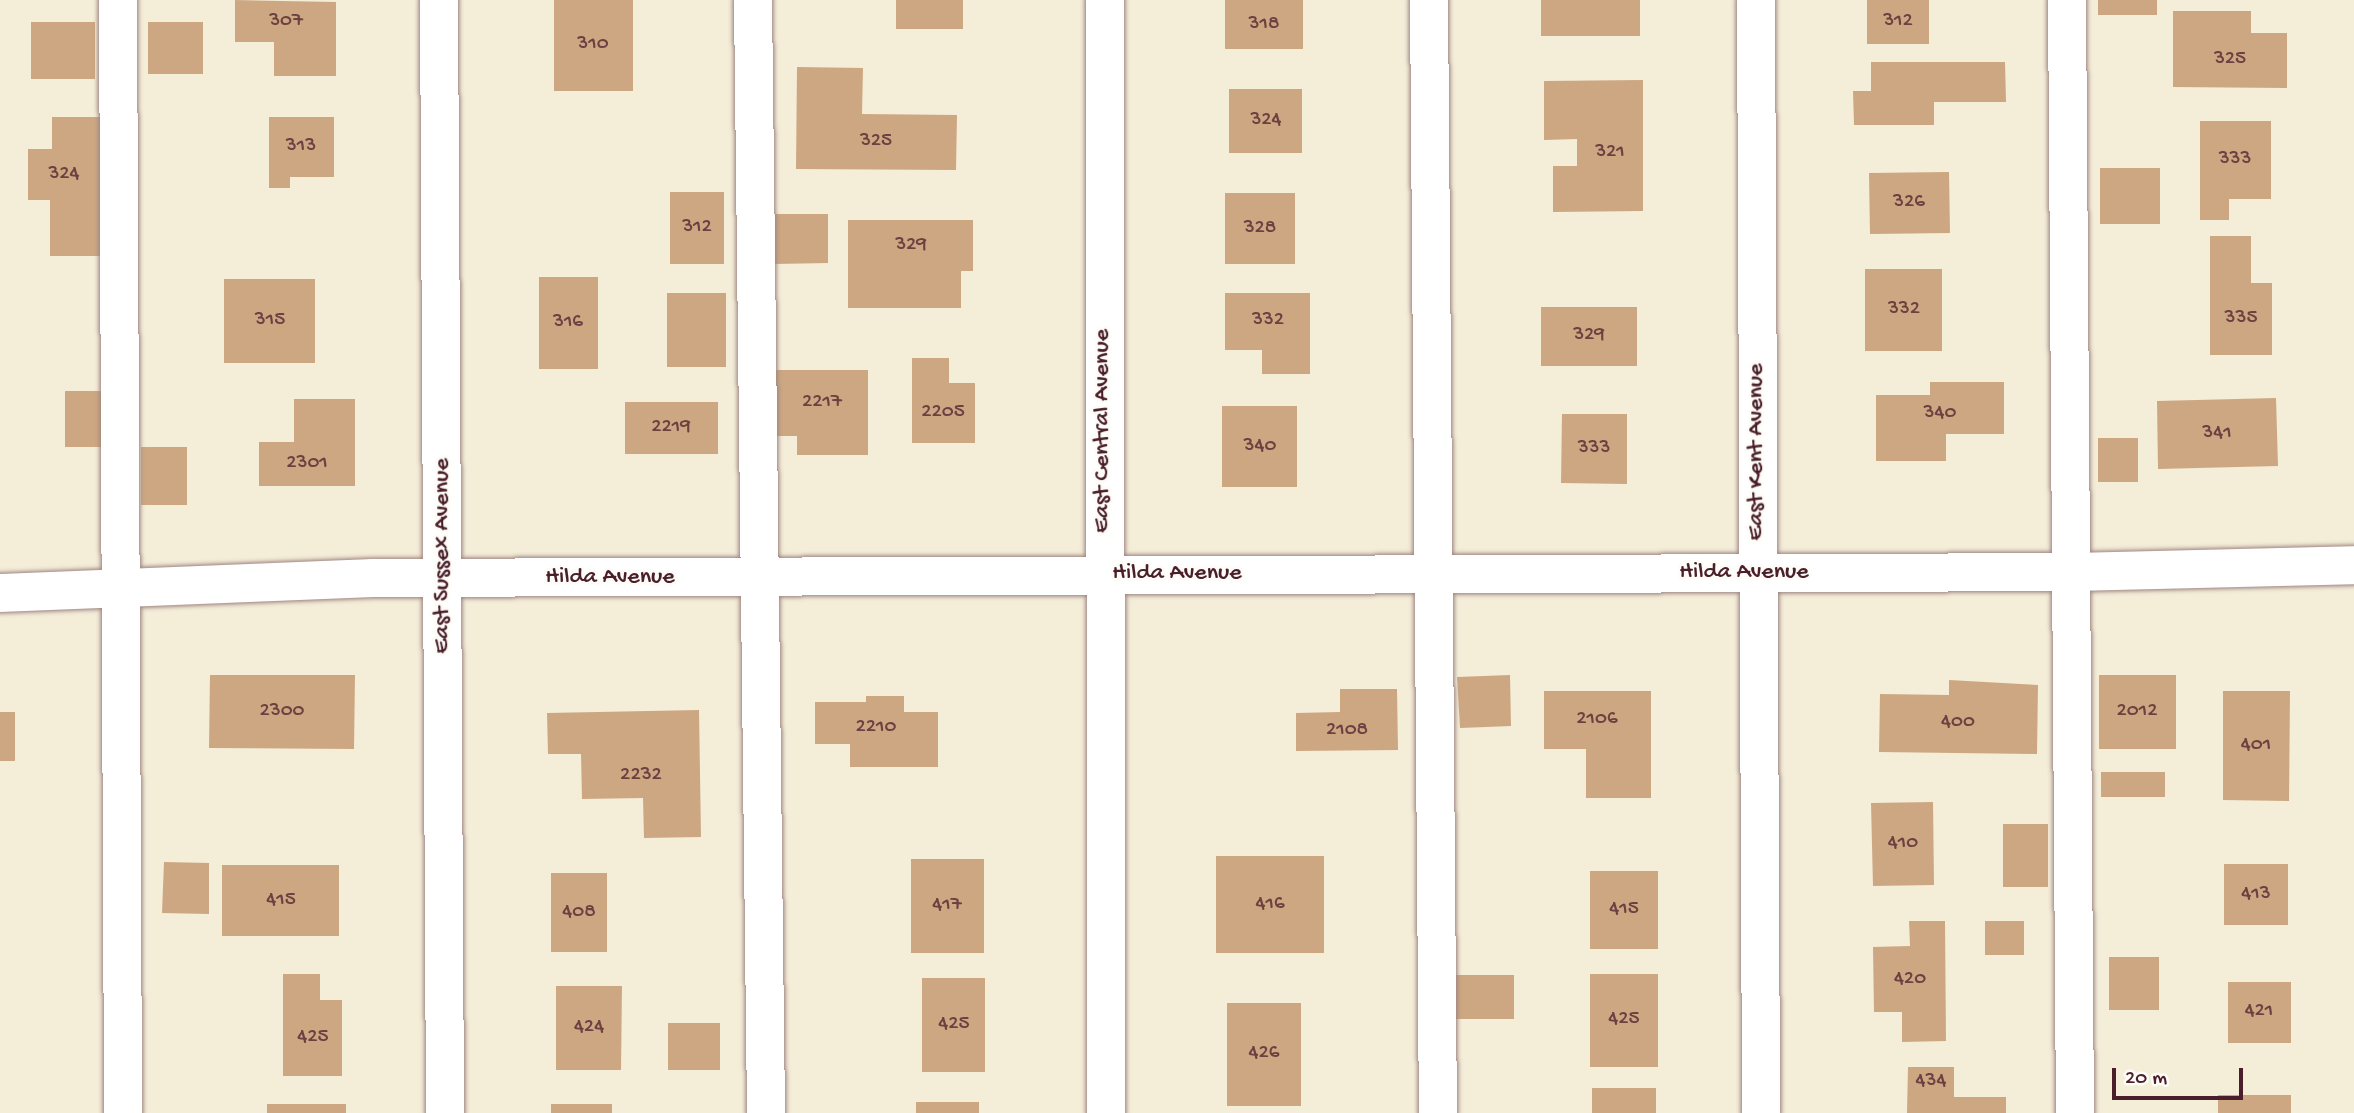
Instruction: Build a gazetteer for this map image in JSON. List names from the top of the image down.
{
  "streets": {
    "street": [
      "East Central Avenue",
      "East Kent Avenue",
      "East Sussex Avenue",
      "Hilda Avenue"
    ]
  },
  "crossings": [
    ["East Central Avenue", "Hilda Avenue"],
    ["East Kent Avenue", "Hilda Avenue"],
    ["East Sussex Avenue", "Hilda Avenue"]
  ],
  "house_numbers": [
    "307",
    "312",
    "318",
    "310",
    "325",
    "324",
    "325",
    "313",
    "321",
    "333",
    "324",
    "326",
    "312",
    "328",
    "329",
    "332",
    "335",
    "315",
    "332",
    "316",
    "329",
    "2217",
    "2205",
    "340",
    "2219",
    "341",
    "340",
    "333",
    "2301",
    "2300",
    "2012",
    "2106",
    "400",
    "2210",
    "2108",
    "401",
    "2232",
    "410",
    "413",
    "415",
    "416",
    "417",
    "415",
    "408",
    "420",
    "421",
    "425",
    "425",
    "424",
    "425",
    "426",
    "434"
  ],
  "scale_bar": "20 m"
}
